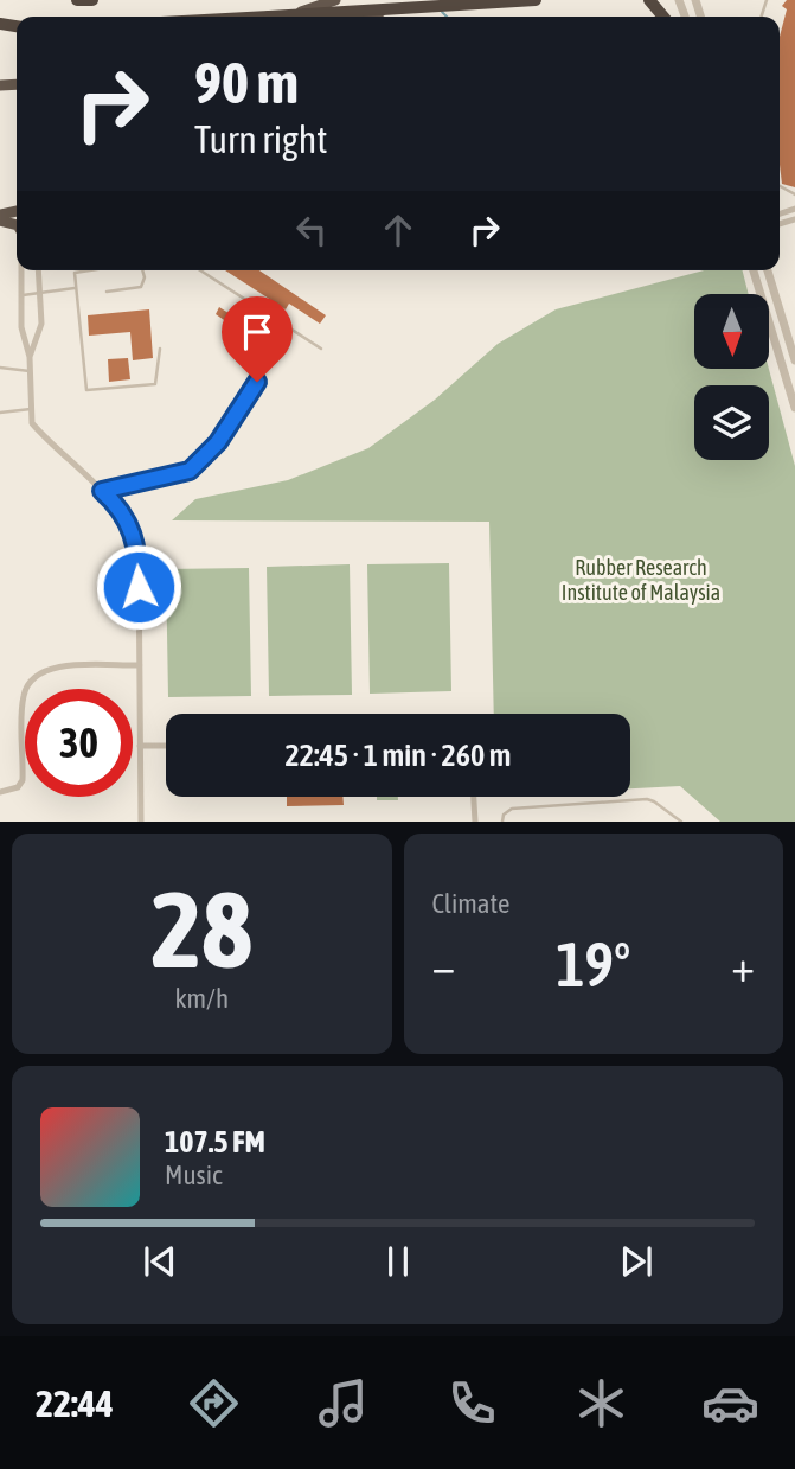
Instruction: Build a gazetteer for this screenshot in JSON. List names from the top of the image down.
{
  "parks": ["Rubber Research Institute of Malaysia"],
  "north": "bottom",
  "page": {
    "turn": ["90 m", "Turn right"],
    "limit": "30",
    "trip": "22:45 · 1 min · 260 m",
    "tile": [
      ["28", "km/h"],
      "Climate"
    ],
    "heat": ["−", "19°", "+"],
    "song": ["107.5 FM", "Music"],
    "tabs": "22:44"
  }
}
